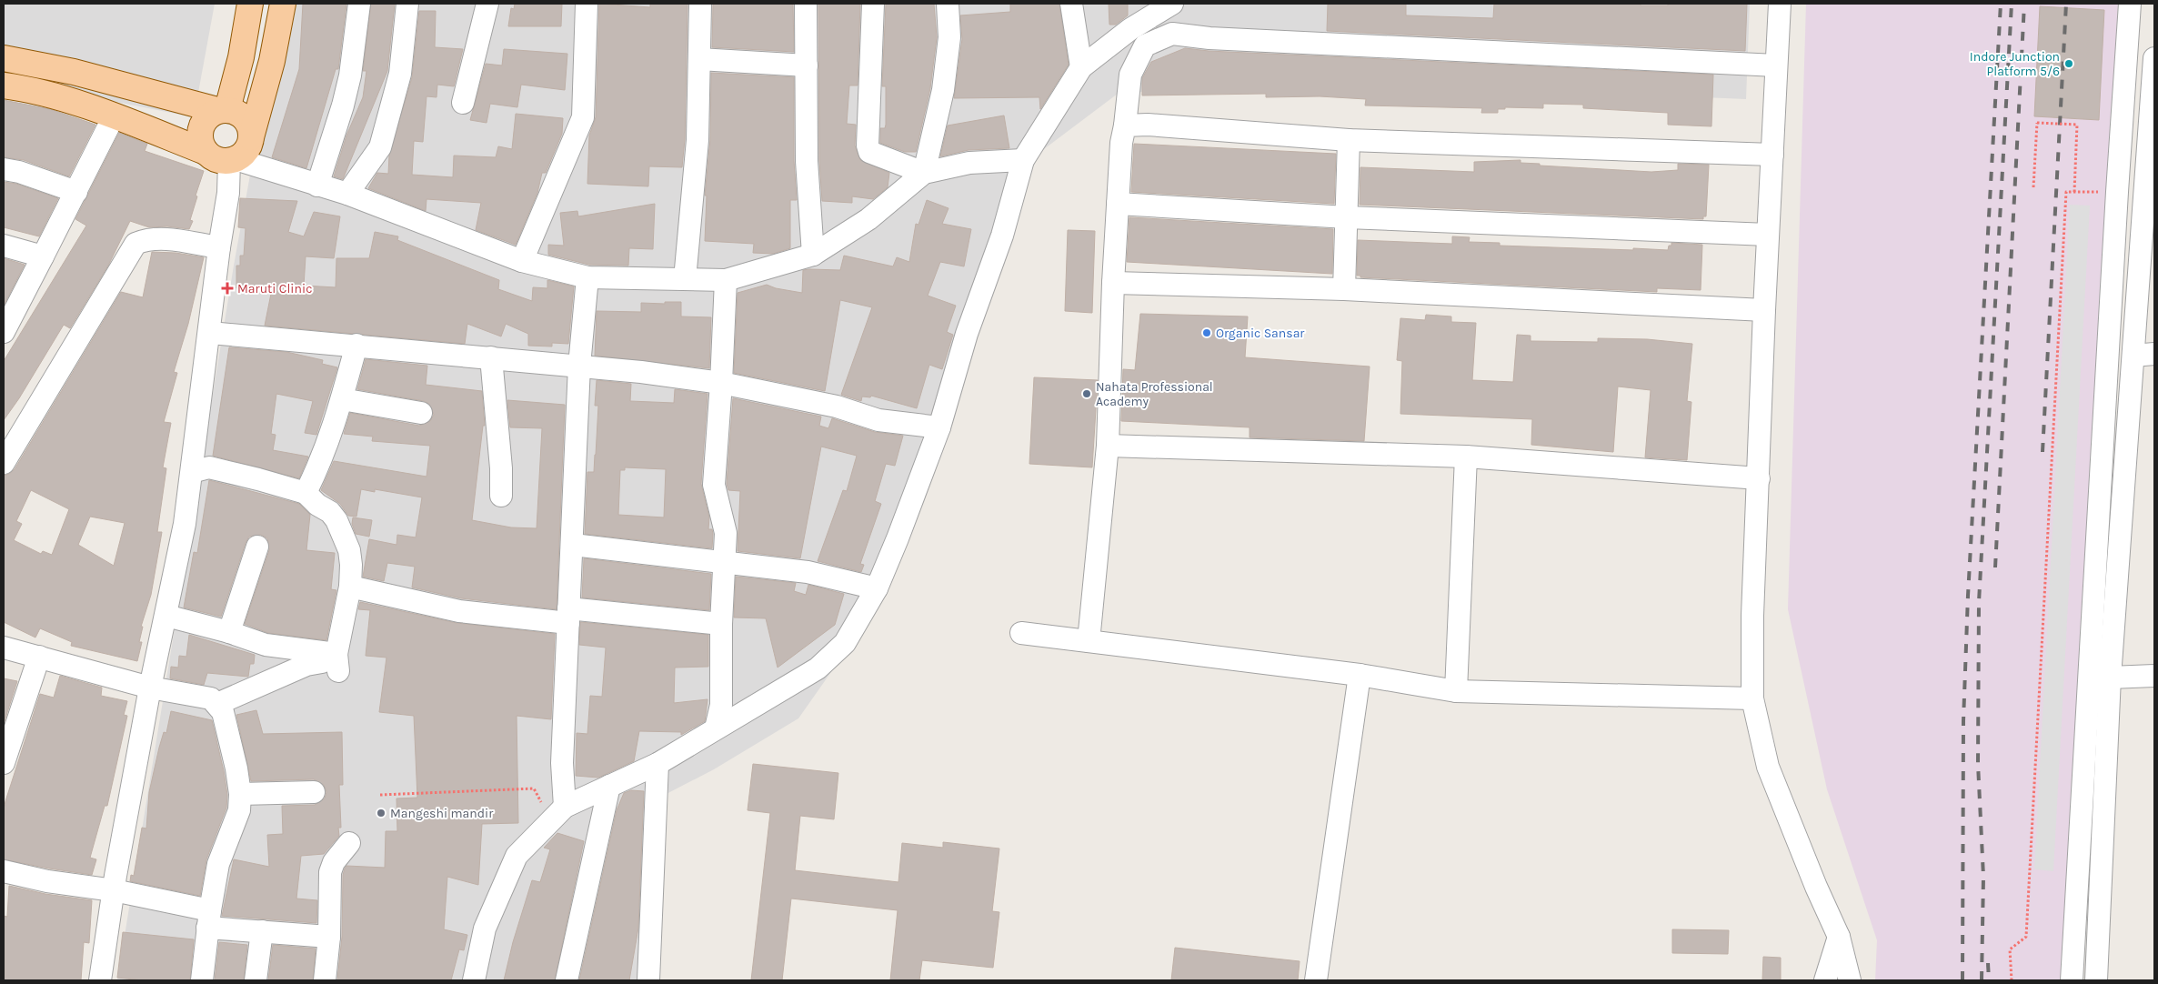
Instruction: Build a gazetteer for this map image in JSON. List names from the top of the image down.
{
  "places": {
    "other": [
      "Indore Junction Platform 5/6",
      "Organic Sansar",
      "Nahata Professional Academy",
      "Mangeshi mandir"
    ],
    "health": ["Maruti Clinic"]
  }
}
